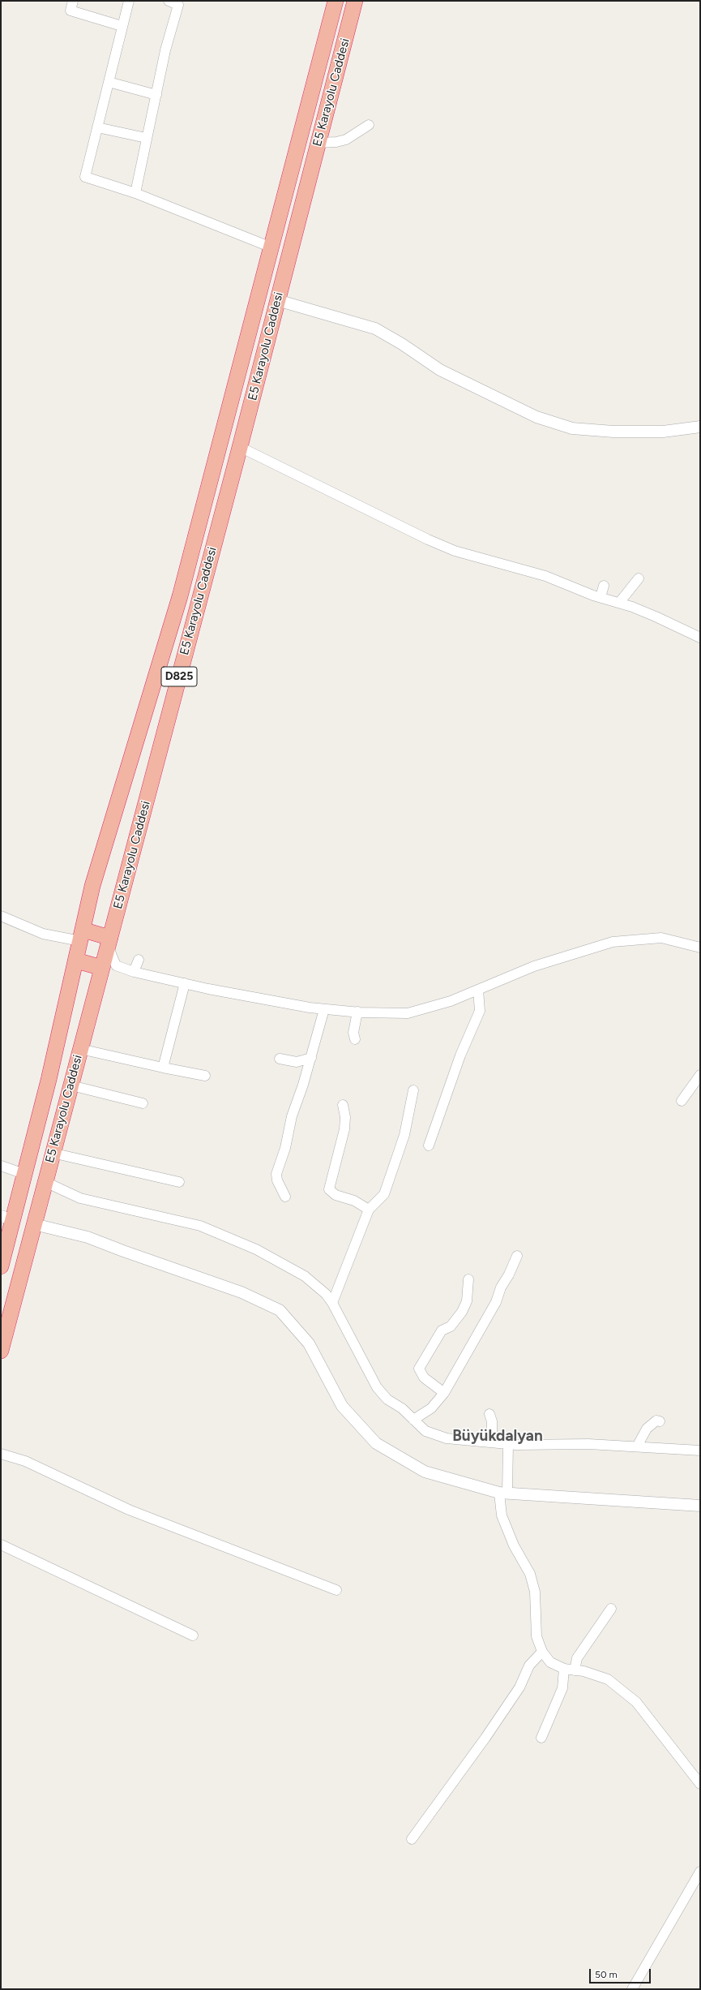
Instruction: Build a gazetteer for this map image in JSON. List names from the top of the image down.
{
  "streets": {
    "highway": ["E5 Karayolu Caddesi", "D825"]
  },
  "districts": ["Büyükdalyan"],
  "scale_bar": "50 m"
}
